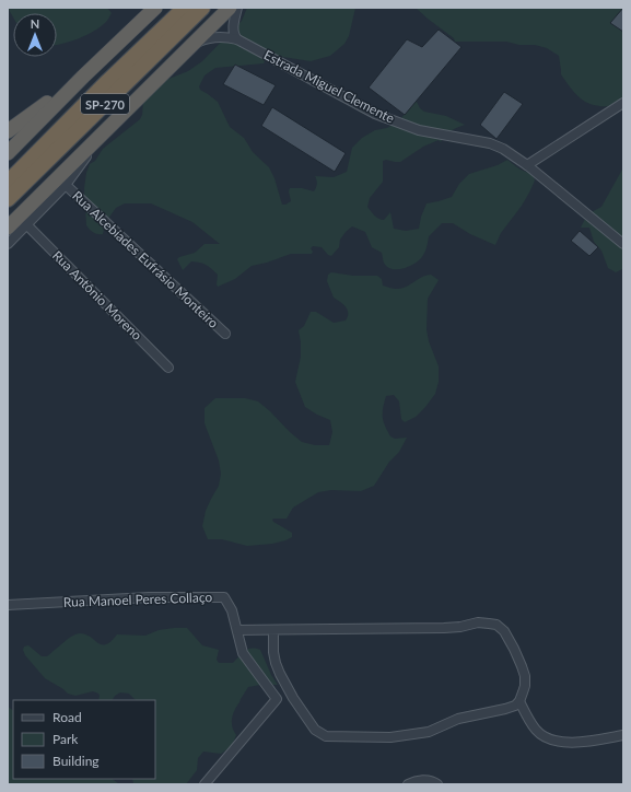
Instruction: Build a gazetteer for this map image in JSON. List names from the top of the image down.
{
  "streets": {
    "highway": ["SP-270"],
    "street": [
      "Estrada Miguel Clemente",
      "Rua Alcebíades Eufrásio Monteiro",
      "Rua Antônio Moreno",
      "Rua Manoel Peres Collaço"
    ]
  },
  "crossings": [
    ["Estrada Miguel Clemente", "SP-270"]
  ],
  "legend": ["Road", "Park", "Building"],
  "north": "top"
}
